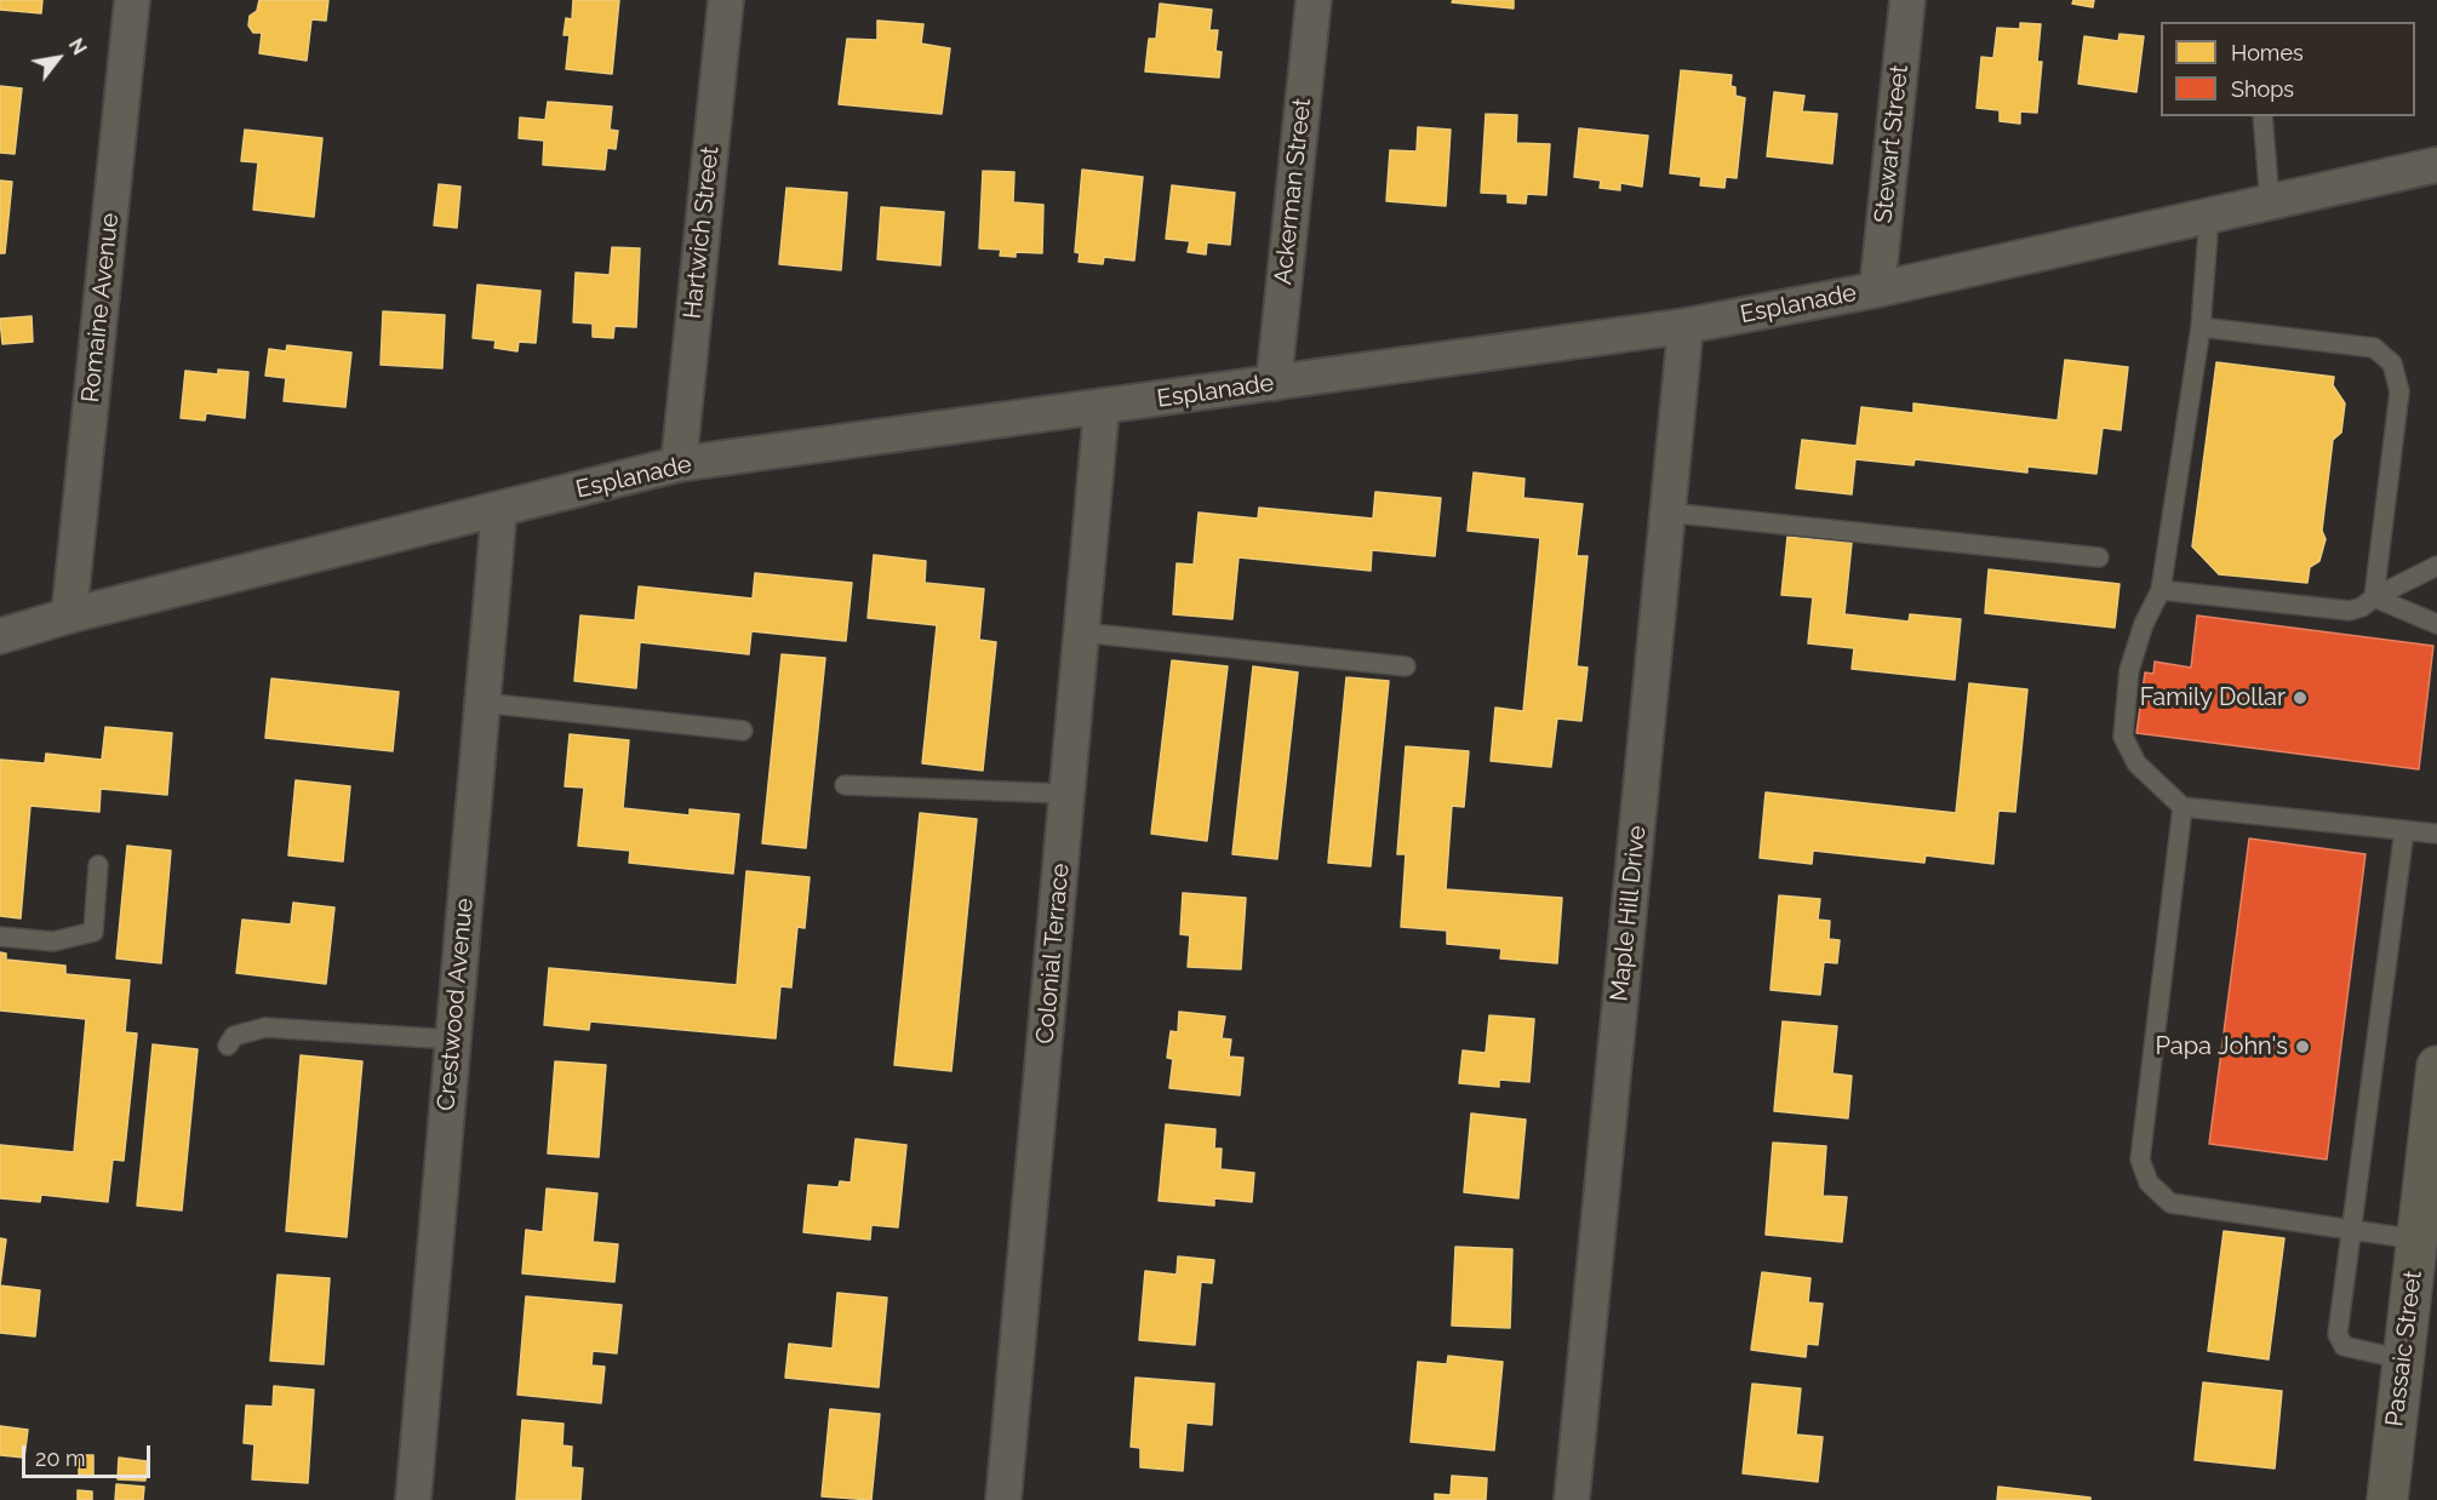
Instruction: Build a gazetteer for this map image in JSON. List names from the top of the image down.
{
  "streets": {
    "main road": ["Passaic Street"],
    "street": [
      "Stewart Street",
      "Ackerman Street",
      "Hartwich Street",
      "Esplanade",
      "Romaine Avenue",
      "Maple Hill Drive",
      "Colonial Terrace",
      "Crestwood Avenue"
    ]
  },
  "crossings": [
    ["Stewart Street", "Esplanade"],
    ["Ackerman Street", "Esplanade"],
    ["Hartwich Street", "Esplanade"],
    ["Esplanade", "Romaine Avenue"],
    ["Esplanade", "Maple Hill Drive"],
    ["Esplanade", "Colonial Terrace"],
    ["Esplanade", "Crestwood Avenue"]
  ],
  "places": ["Family Dollar", "Papa John's"],
  "legend": ["Homes", "Shops"],
  "scale_bar": "20 m",
  "north": "top right"
}
